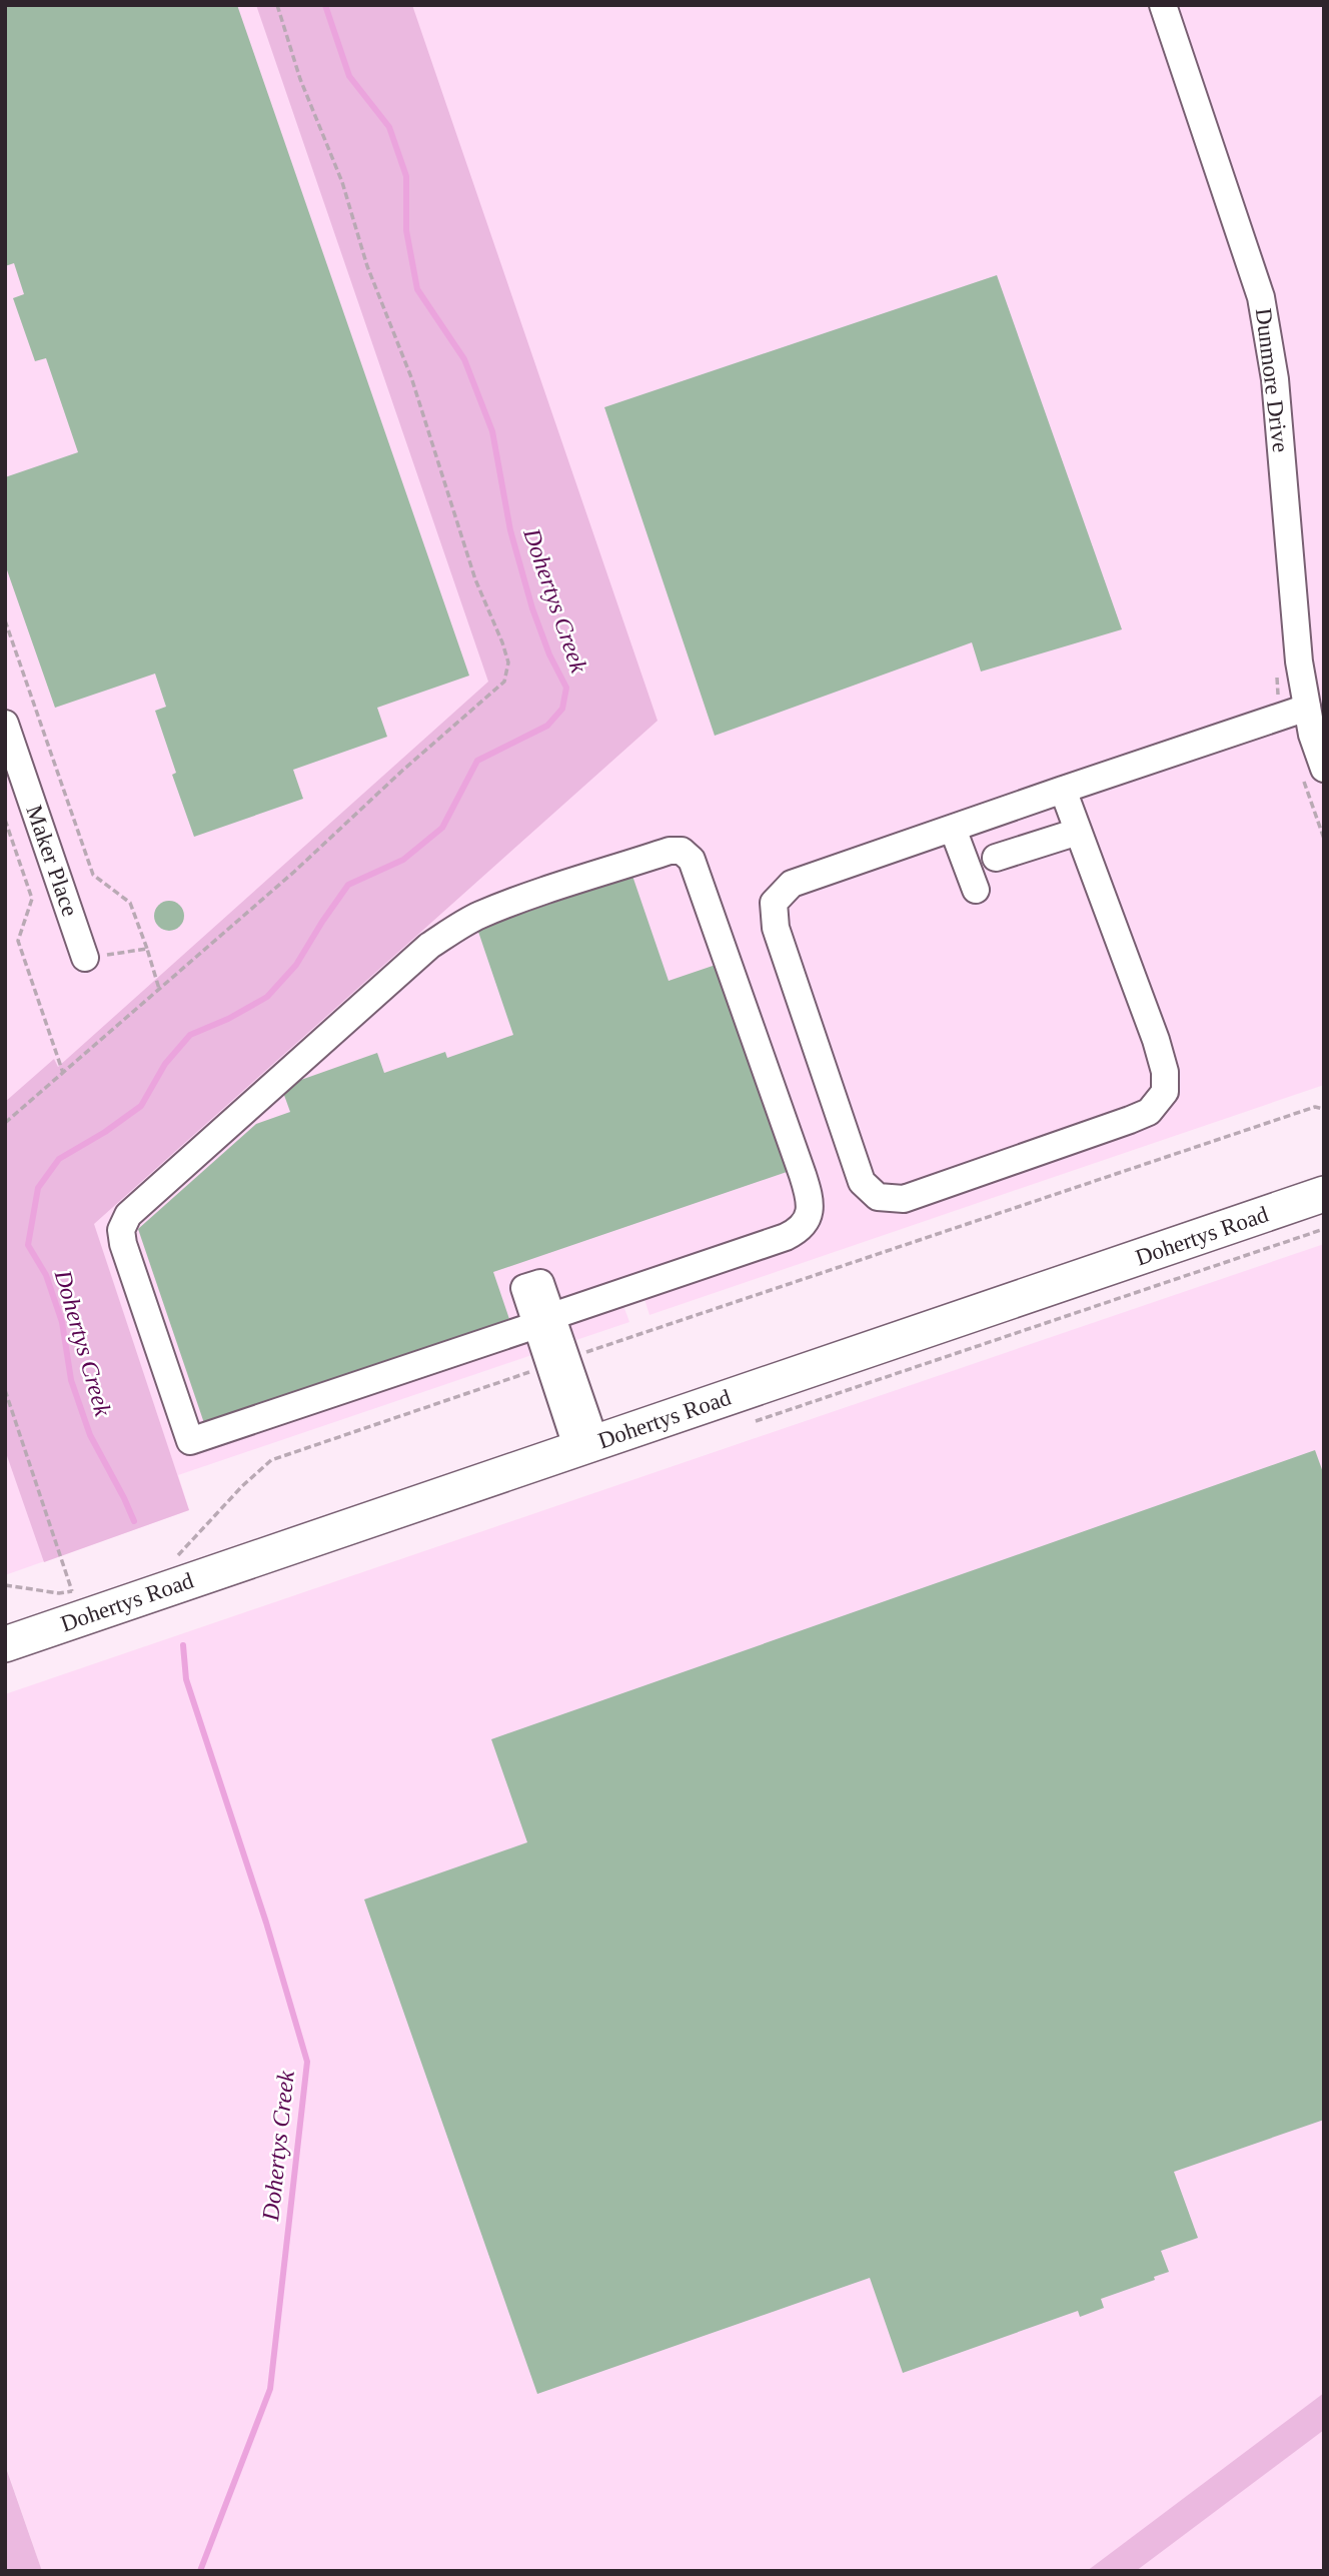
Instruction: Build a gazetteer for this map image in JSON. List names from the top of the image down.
{
  "streets": {
    "main road": ["Dohertys Road"],
    "street": ["Dunmore Drive", "Maker Place"]
  },
  "water": ["Dohertys Creek"]
}
